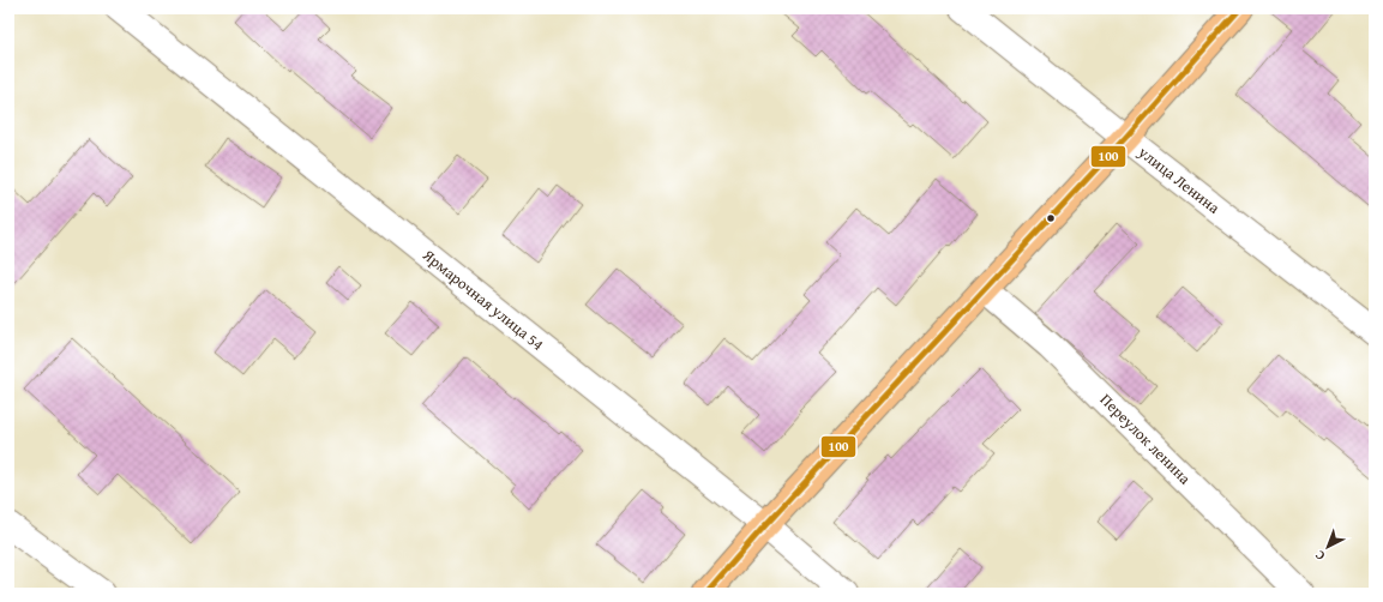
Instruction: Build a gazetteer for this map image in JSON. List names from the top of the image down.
{
  "streets": {
    "street": ["улица Ленина", "Ярмарочная улица 54", "Переулок ленина"]
  },
  "lines": ["transit line 100"],
  "north": "bottom left"
}
